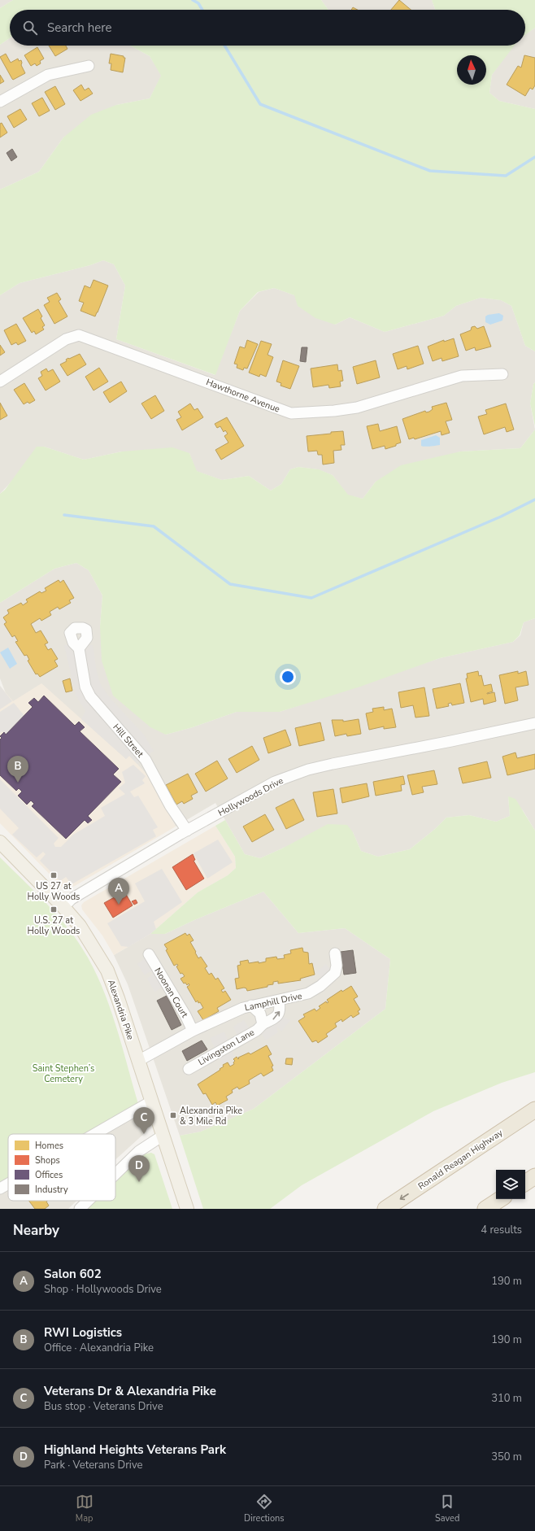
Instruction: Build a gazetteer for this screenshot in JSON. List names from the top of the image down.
{
  "streets": {
    "highway": ["Ronald Reagan Highway"],
    "main road": ["Alexandria Pike"],
    "street": [
      "Hawthorne Avenue",
      "Hill Street",
      "Hollywoods Drive",
      "Noonan Court",
      "Lamphill Drive",
      "Livingston Lane"
    ]
  },
  "crossings": [
    ["Hill Street", "Hollywoods Drive"],
    ["Hollywoods Drive", "Alexandria Pike"],
    ["Noonan Court", "Lamphill Drive"],
    ["Lamphill Drive", "Alexandria Pike"],
    ["Lamphill Drive", "Livingston Lane"]
  ],
  "one_way": ["Ronald Reagan Highway"],
  "parks": ["Saint Stephen’s Cemetery"],
  "places": {
    "transit": ["US 27 at Holly Woods", "U.S. 27 at Holly Woods", "Alexandria Pike & 3 Mile Rd"]
  },
  "legend": [
    "Homes",
    "Shops",
    "Offices",
    "Industry"
  ],
  "north": "top",
  "page": {
    "search": "Search here",
    "pins": [
      "B",
      "A",
      "C",
      "D"
    ],
    "heading": ["Nearby", "4 results"],
    "list": [
      {
        "mark": "A",
        "name": "Salon 602",
        "note": "Shop · Hollywoods Drive",
        "value": "190 m"
      },
      {
        "mark": "B",
        "name": "RWI Logistics",
        "note": "Office · Alexandria Pike",
        "value": "190 m"
      },
      {
        "mark": "C",
        "name": "Veterans Dr & Alexandria Pike",
        "note": "Bus stop · Veterans Drive",
        "value": "310 m"
      },
      {
        "mark": "D",
        "name": "Highland Heights Veterans Park",
        "note": "Park · Veterans Drive",
        "value": "350 m"
      }
    ],
    "nav": ["Map", "Directions", "Saved"]
  }
}
